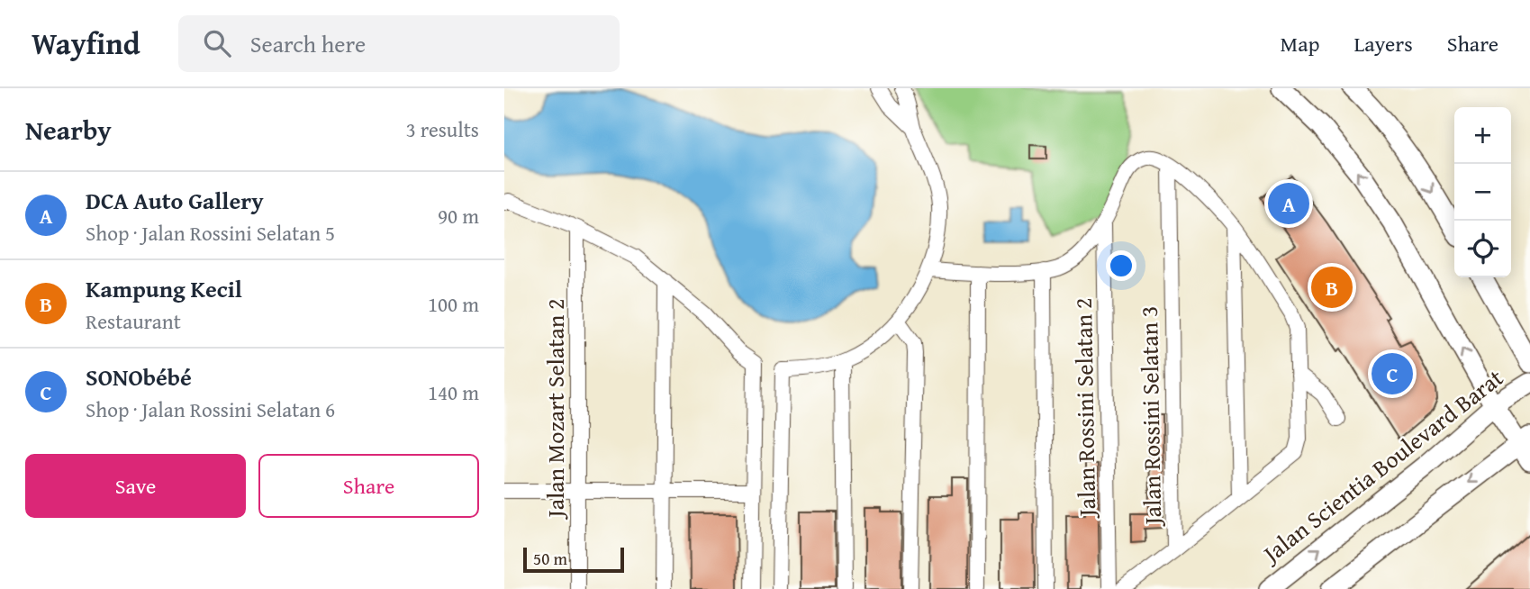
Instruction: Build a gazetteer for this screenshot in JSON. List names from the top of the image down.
{
  "streets": {
    "street": [
      "Jalan Rossini Selatan 2",
      "Jalan Mozart Selatan 2",
      "Jalan Rossini Selatan 3",
      "Jalan Scientia Boulevard Barat"
    ]
  },
  "scale_bar": "50 m",
  "page": {
    "header": "Wayfind",
    "search": "Search here",
    "nav": ["Map", "Layers", "Share"],
    "heading": ["Nearby", "3 results"],
    "map_buttons": ["+", "−"],
    "list": [
      {
        "mark": "A",
        "name": "DCA Auto Gallery",
        "note": "Shop · Jalan Rossini Selatan 5",
        "value": "90 m"
      },
      {
        "mark": "B",
        "name": "Kampung Kecil",
        "note": "Restaurant",
        "value": "100 m"
      },
      {
        "mark": "C",
        "name": "SONObébé",
        "note": "Shop · Jalan Rossini Selatan 6",
        "value": "140 m"
      }
    ],
    "pins": ["A", "B", "C"],
    "buttons": ["Save", "Share"],
    "scale": "50 m"
  }
}
